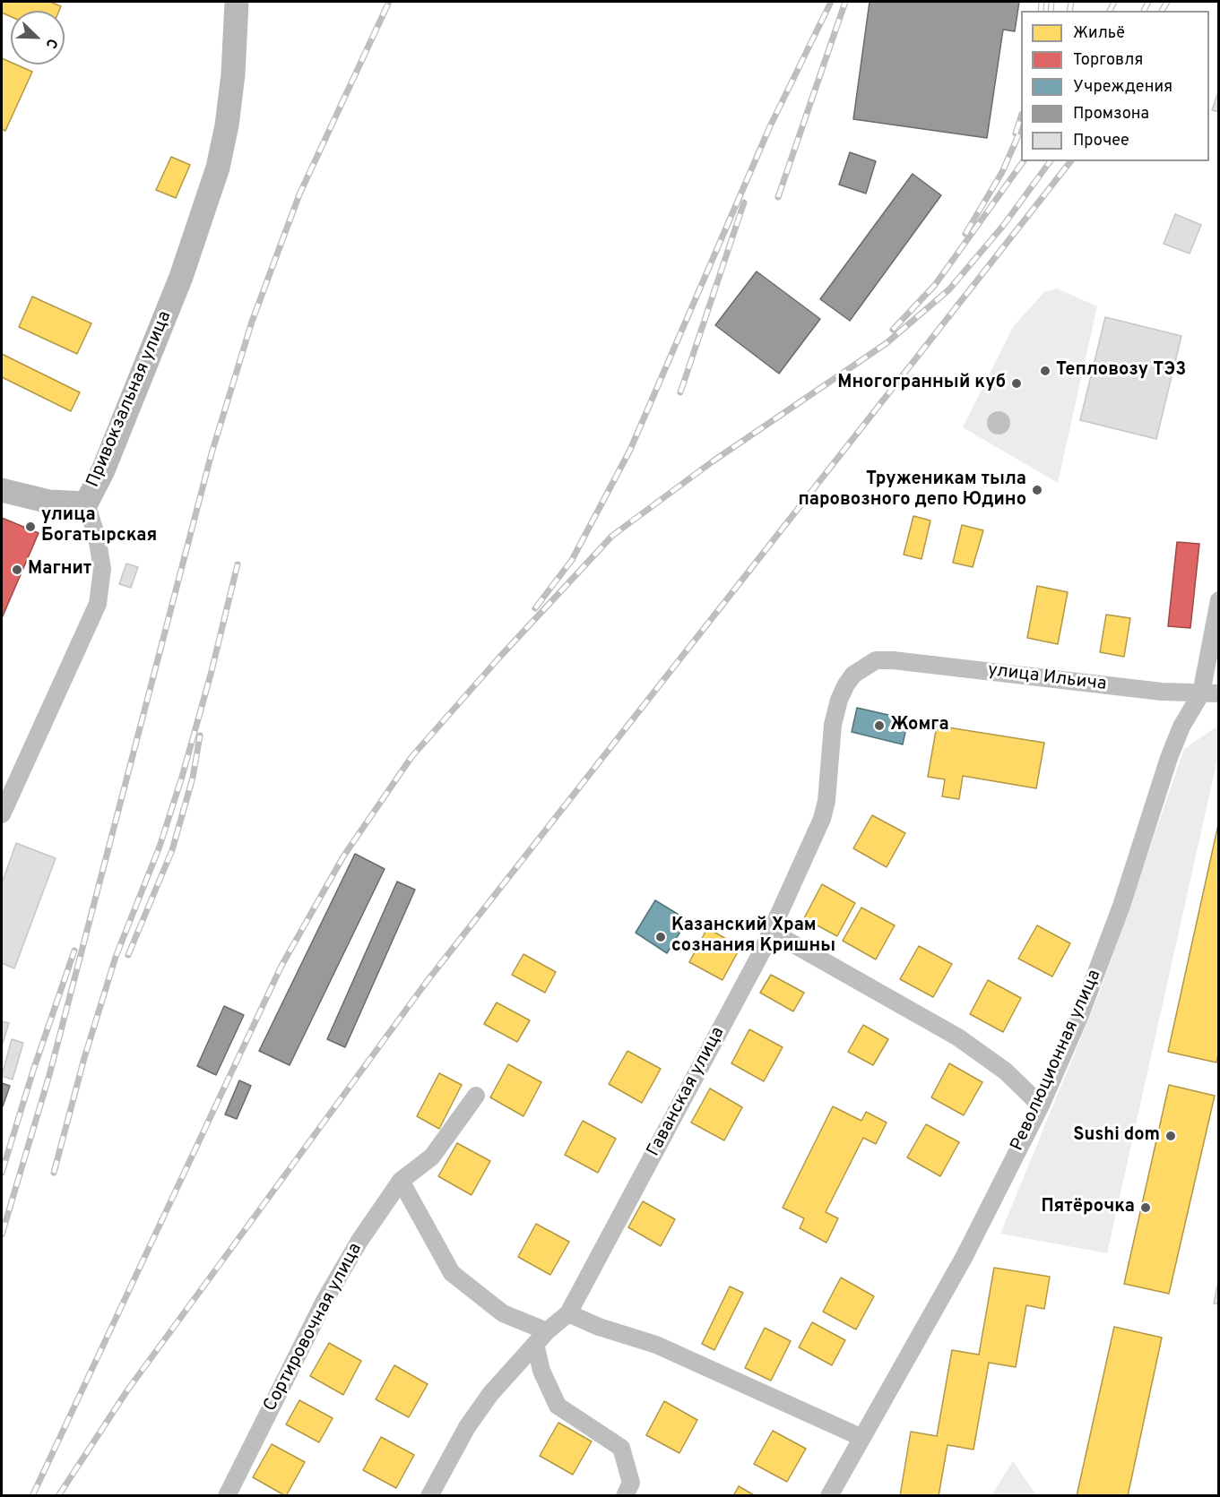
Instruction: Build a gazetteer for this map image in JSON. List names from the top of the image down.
{
  "streets": {
    "main road": ["Привокзальная улица"],
    "street": [
      "улица Ильича",
      "Революционная улица",
      "Гаванская улица",
      "Сортировочная улица"
    ]
  },
  "crossings": [
    ["улица Ильича", "Революционная улица"],
    ["улица Ильича", "Гаванская улица"]
  ],
  "places": [
    "Тепловозу ТЭ3",
    "Многогранный куб",
    "Труженикам тыла паровозного депо Юдино",
    "улица Богатырская",
    "Магнит",
    "Жомга",
    "Казанский Храм сознания Кришны",
    "Sushi dom",
    "Пятёрочка"
  ],
  "legend": [
    "Жильё",
    "Торговля",
    "Учреждения",
    "Промзона",
    "Прочее"
  ],
  "north": "bottom right"
}
